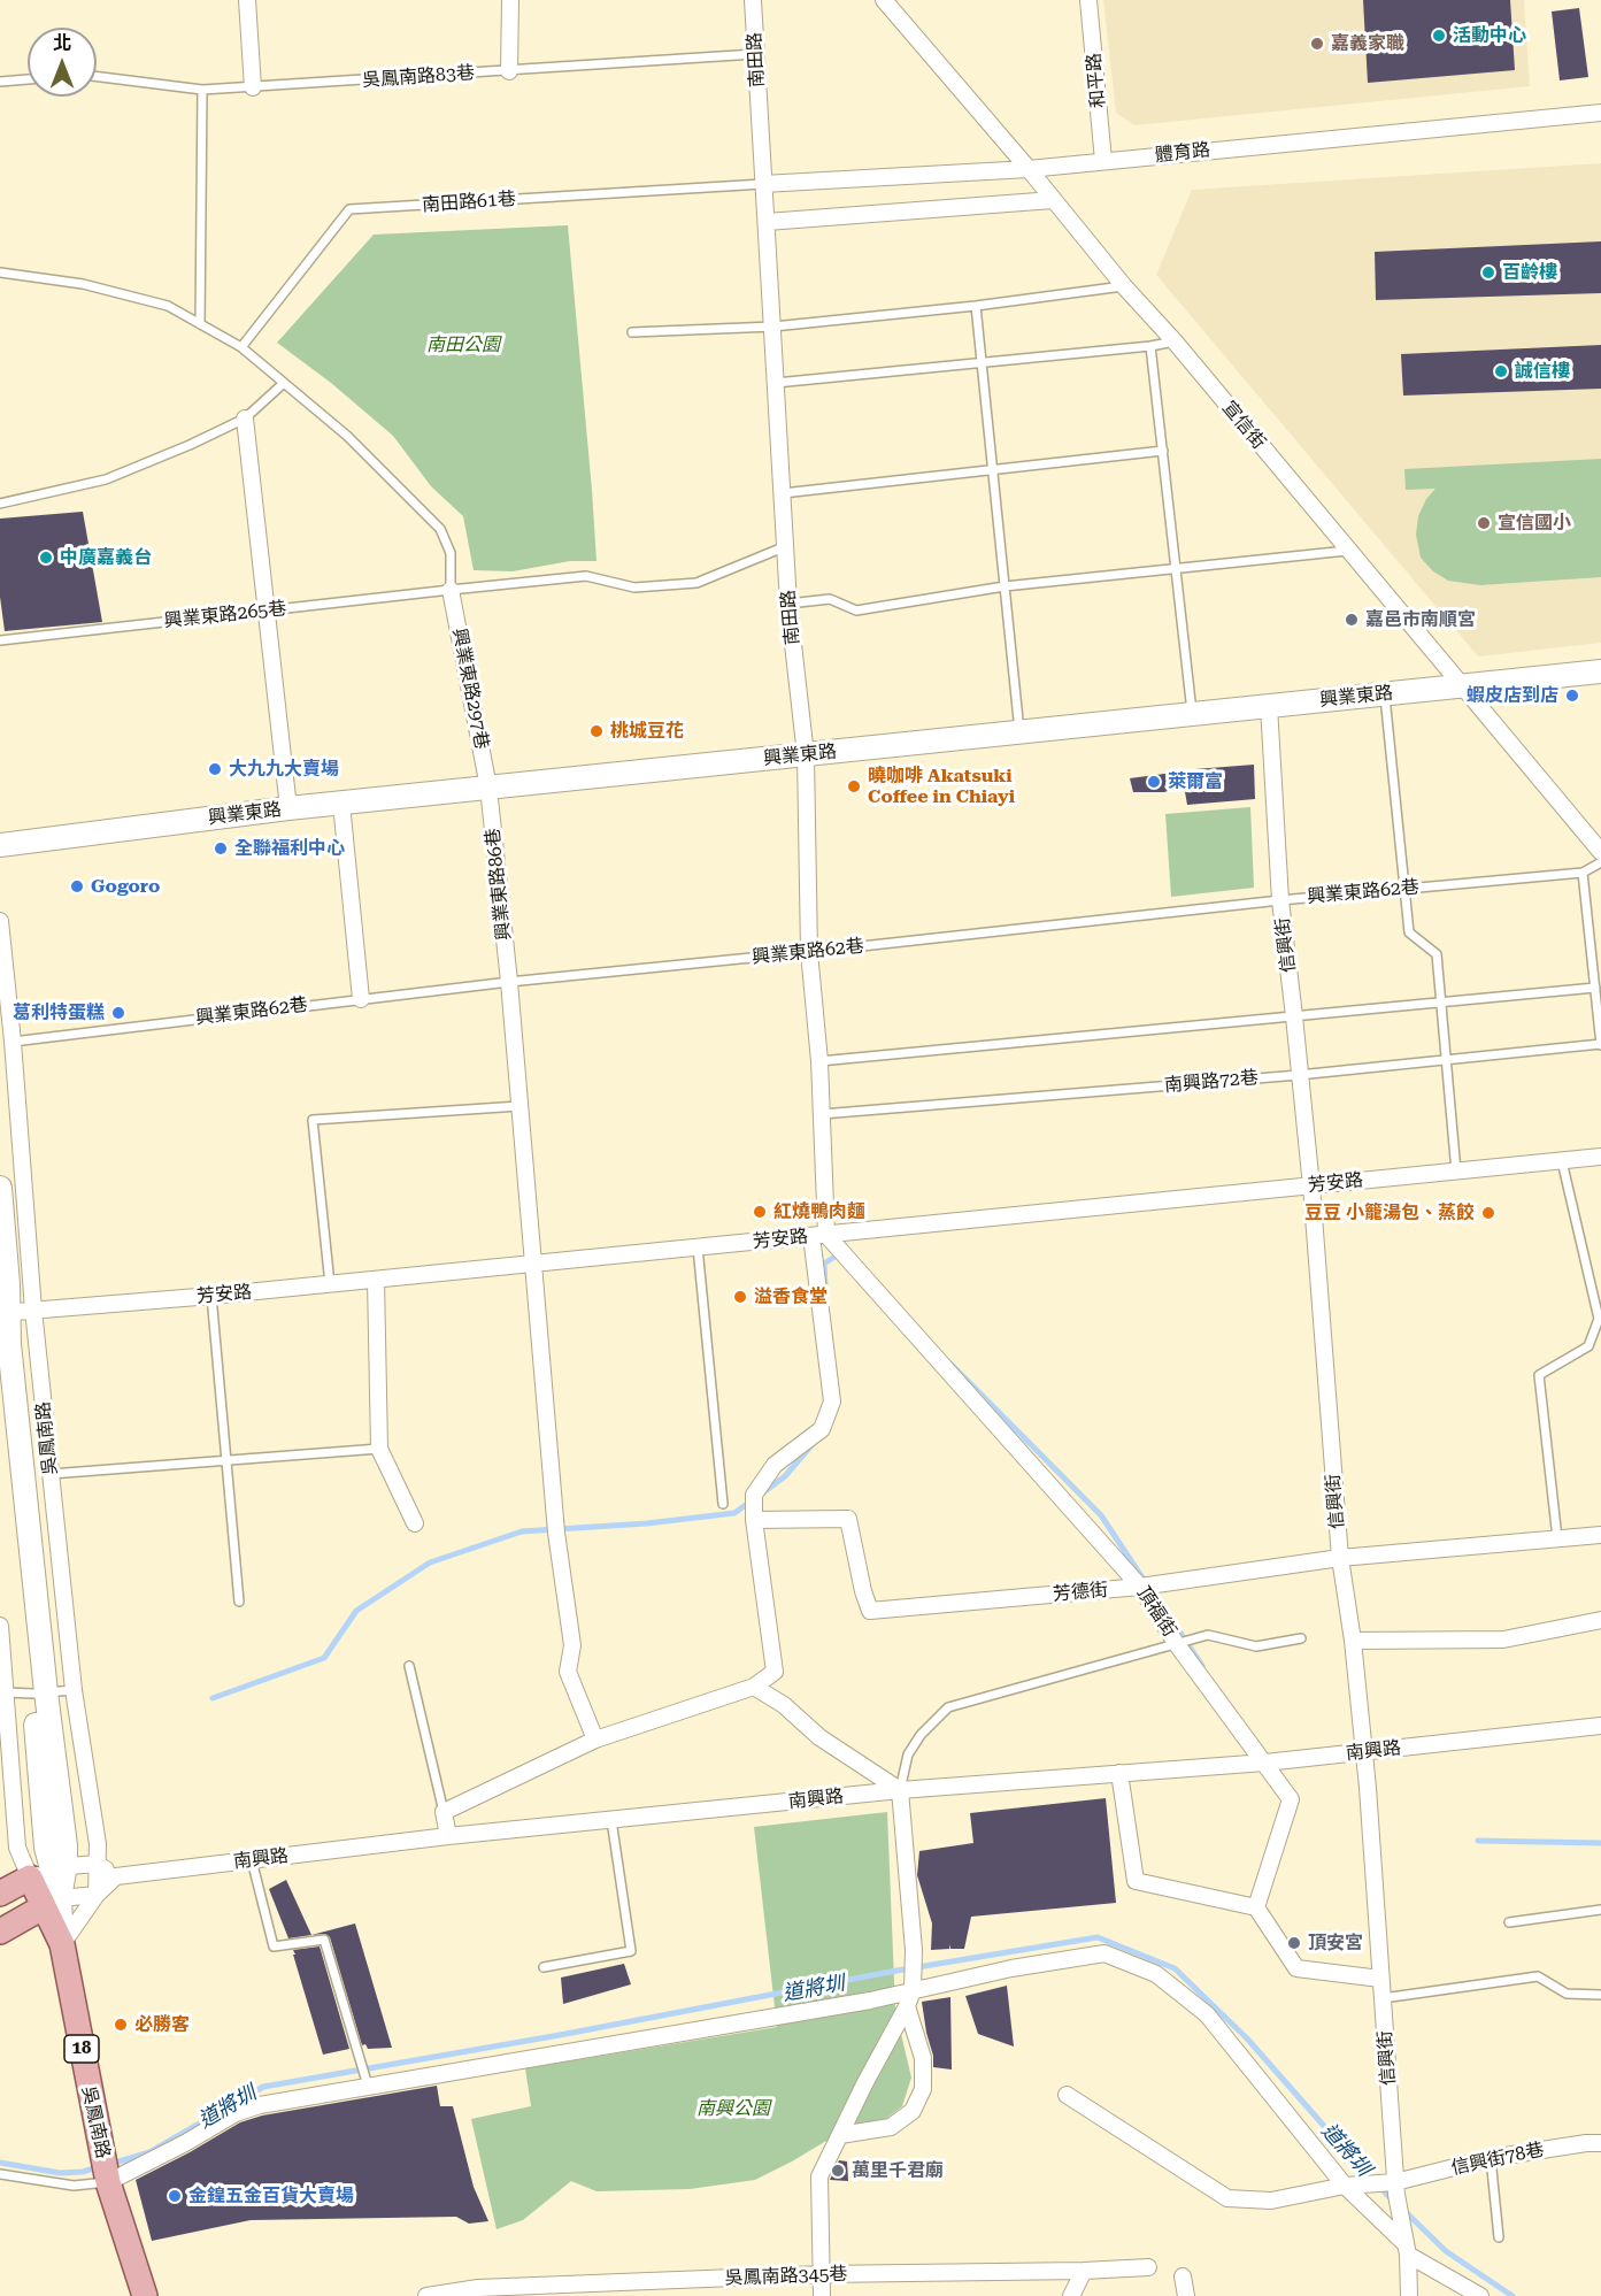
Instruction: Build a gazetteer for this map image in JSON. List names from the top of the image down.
{
  "streets": {
    "main road": ["吳鳳南路", "18"],
    "street": [
      "南田路",
      "和平路",
      "體育路",
      "宣信街",
      "興業東路297巷",
      "興業東路",
      "興業東路86巷",
      "信興街",
      "芳安路",
      "芳德街",
      "頂福街",
      "南興路",
      "信興街78巷",
      "吳鳳南路345巷"
    ],
    "lane": [
      "吳鳳南路83巷",
      "南田路61巷",
      "興業東路265巷",
      "興業東路62巷",
      "南興路72巷"
    ]
  },
  "crossings": [
    ["南田路", "吳鳳南路83巷"],
    ["南田路", "體育路"],
    ["南田路", "南田路61巷"],
    ["南田路", "興業東路265巷"],
    ["南田路", "興業東路"],
    ["南田路", "興業東路62巷"],
    ["南田路", "南興路72巷"],
    ["南田路", "芳安路"],
    ["南田路", "芳德街"],
    ["南田路", "頂福街"],
    ["和平路", "體育路"],
    ["體育路", "南田路61巷"],
    ["體育路", "宣信街"],
    ["宣信街", "興業東路"],
    ["興業東路265巷", "興業東路297巷"],
    ["興業東路297巷", "興業東路"],
    ["興業東路297巷", "興業東路86巷"],
    ["興業東路", "興業東路86巷"],
    ["興業東路", "信興街"],
    ["興業東路86巷", "興業東路62巷"],
    ["興業東路86巷", "芳安路"],
    ["興業東路62巷", "信興街"],
    ["興業東路62巷", "吳鳳南路"],
    ["信興街", "南興路72巷"],
    ["信興街", "芳安路"],
    ["信興街", "芳德街"],
    ["信興街", "南興路"],
    ["信興街", "信興街78巷"],
    ["芳安路", "吳鳳南路"],
    ["芳安路", "頂福街"],
    ["吳鳳南路", "18"],
    ["芳德街", "頂福街"],
    ["頂福街", "南興路"]
  ],
  "water": ["道將圳"],
  "parks": ["南田公園", "南興公園"],
  "places": [
    "活動中心",
    "嘉義家職",
    "百齡樓",
    "誠信樓",
    "宣信國小",
    "中廣嘉義台",
    "嘉邑市南順宮",
    "蝦皮店到店",
    "桃城豆花",
    "大九九大賣場",
    "萊爾富",
    "曉咖啡 Akatsuki Coffee in Chiayi",
    "全聯福利中心",
    "Gogoro",
    "葛利特蛋糕",
    "紅燒鴨肉麵",
    "豆豆 小籠湯包、蒸餃",
    "溢香食堂",
    "頂安宮",
    "必勝客",
    "萬里千君廟",
    "金鍠五金百貨大賣場"
  ],
  "north": "top"
}
